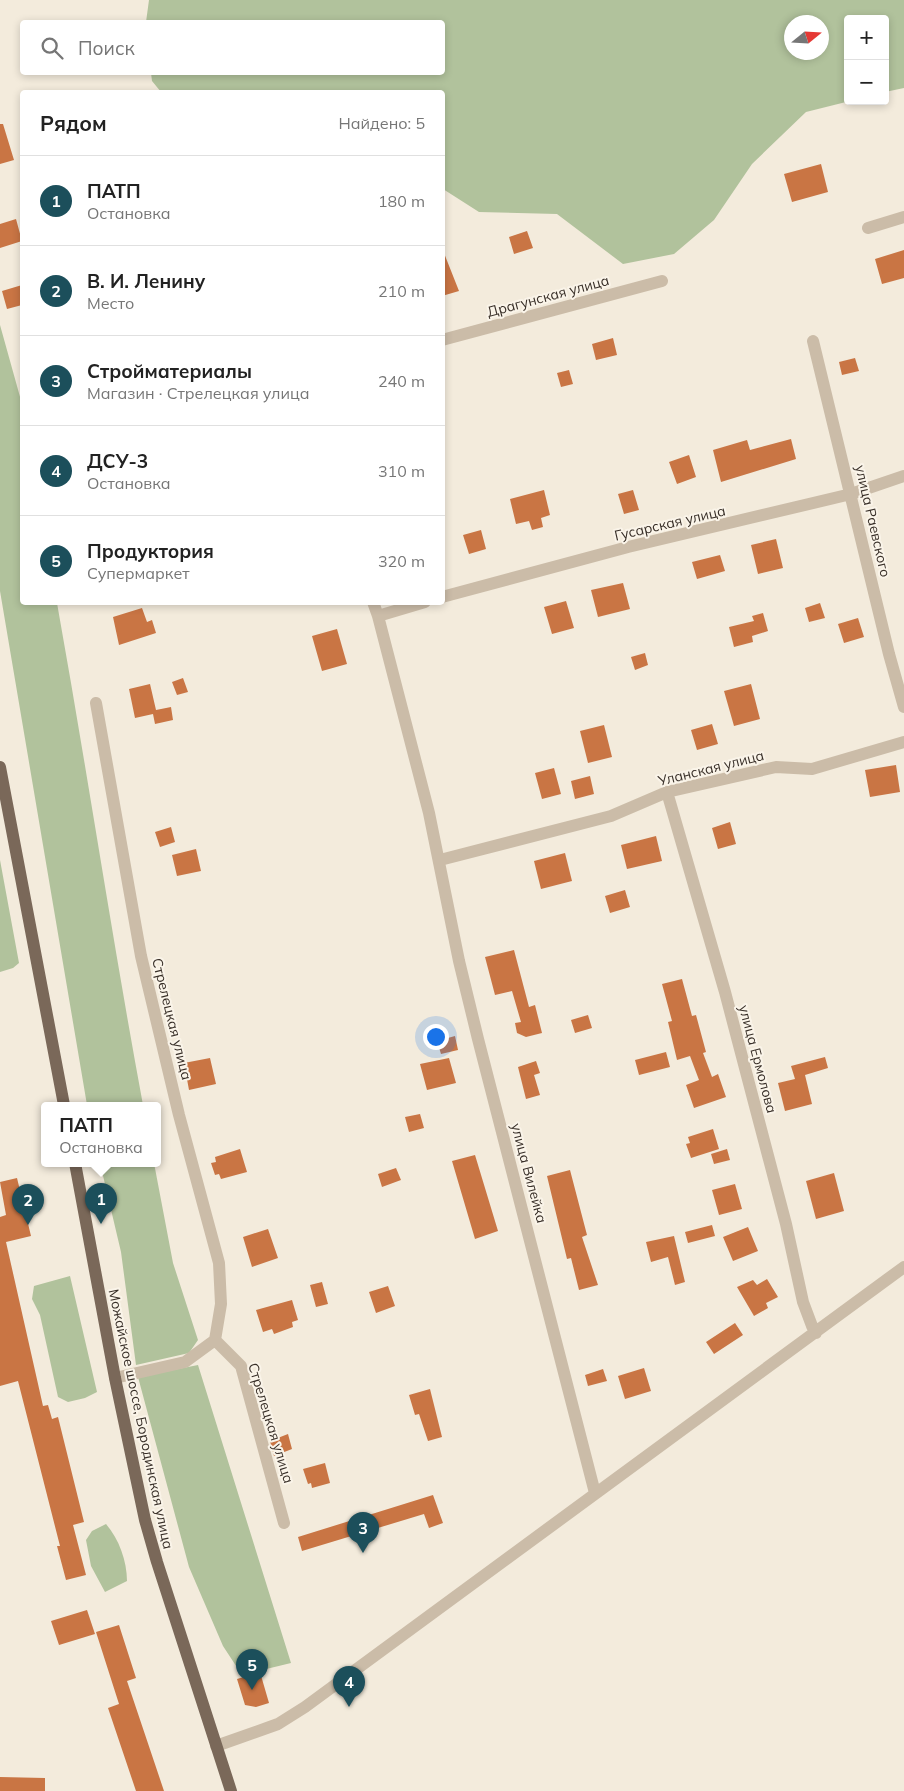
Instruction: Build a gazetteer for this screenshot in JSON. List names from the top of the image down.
{
  "streets": {
    "main road": ["Можайское шоссе, Бородинская улица"],
    "street": [
      "Драгунская улица",
      "улица Раевского",
      "Гусарская улица",
      "Уланская улица",
      "Стрелецкая улица",
      "улица Ермолова",
      "улица Вилейка"
    ]
  },
  "crossings": [
    ["улица Раевского", "Гусарская улица"],
    ["Уланская улица", "улица Ермолова"],
    ["Уланская улица", "улица Вилейка"]
  ],
  "north": "right",
  "page": {
    "map_buttons": ["+", "−"],
    "search": "Поиск",
    "heading": ["Рядом", "Найдено: 5"],
    "list": [
      {
        "mark": "1",
        "name": "ПАТП",
        "note": "Остановка",
        "value": "180 m"
      },
      {
        "mark": "2",
        "name": "В. И. Ленину",
        "note": "Место",
        "value": "210 m"
      },
      {
        "mark": "3",
        "name": "Стройматериалы",
        "note": "Магазин · Стрелецкая улица",
        "value": "240 m"
      },
      {
        "mark": "4",
        "name": "ДСУ-3",
        "note": "Остановка",
        "value": "310 m"
      },
      {
        "mark": "5",
        "name": "Продуктория",
        "note": "Супермаркет",
        "value": "320 m"
      }
    ],
    "popup": ["ПАТП", "Остановка"],
    "pins": [
      "1",
      "2",
      "3",
      "5",
      "4"
    ]
  }
}
